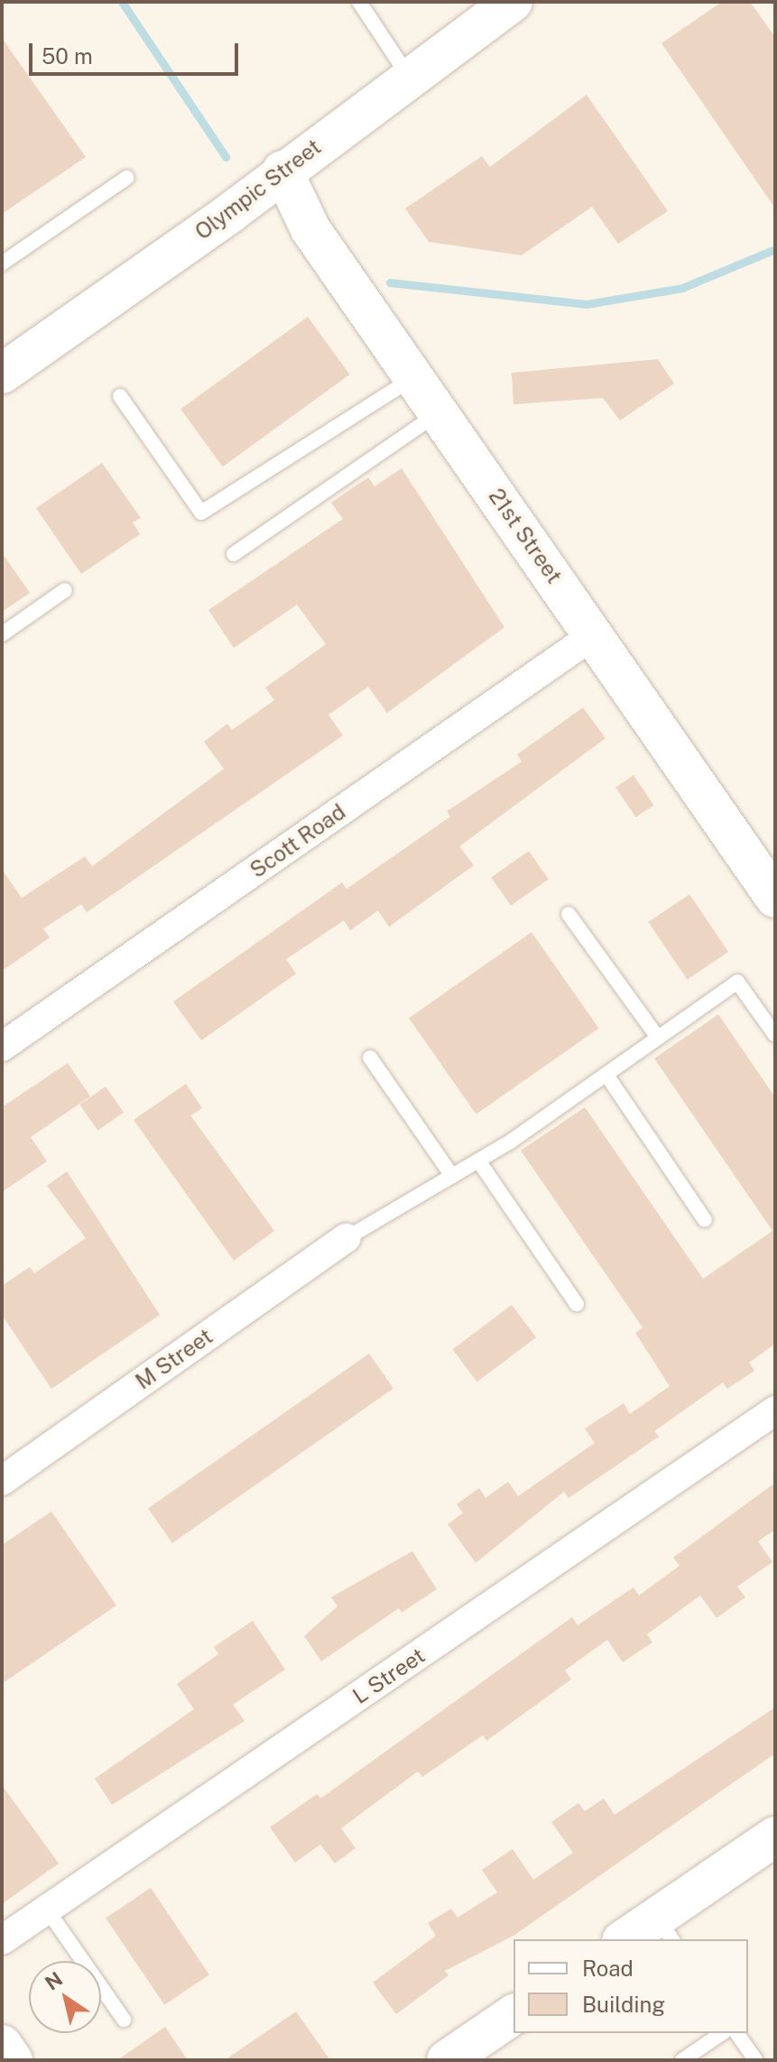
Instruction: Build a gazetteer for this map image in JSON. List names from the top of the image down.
{
  "streets": {
    "street": [
      "Olympic Street",
      "21st Street",
      "Scott Road",
      "M Street",
      "L Street"
    ]
  },
  "crossings": [
    ["Olympic Street", "21st Street"],
    ["21st Street", "Scott Road"]
  ],
  "legend": ["Road", "Building"],
  "scale_bar": "50 m",
  "north": "top left"
}
